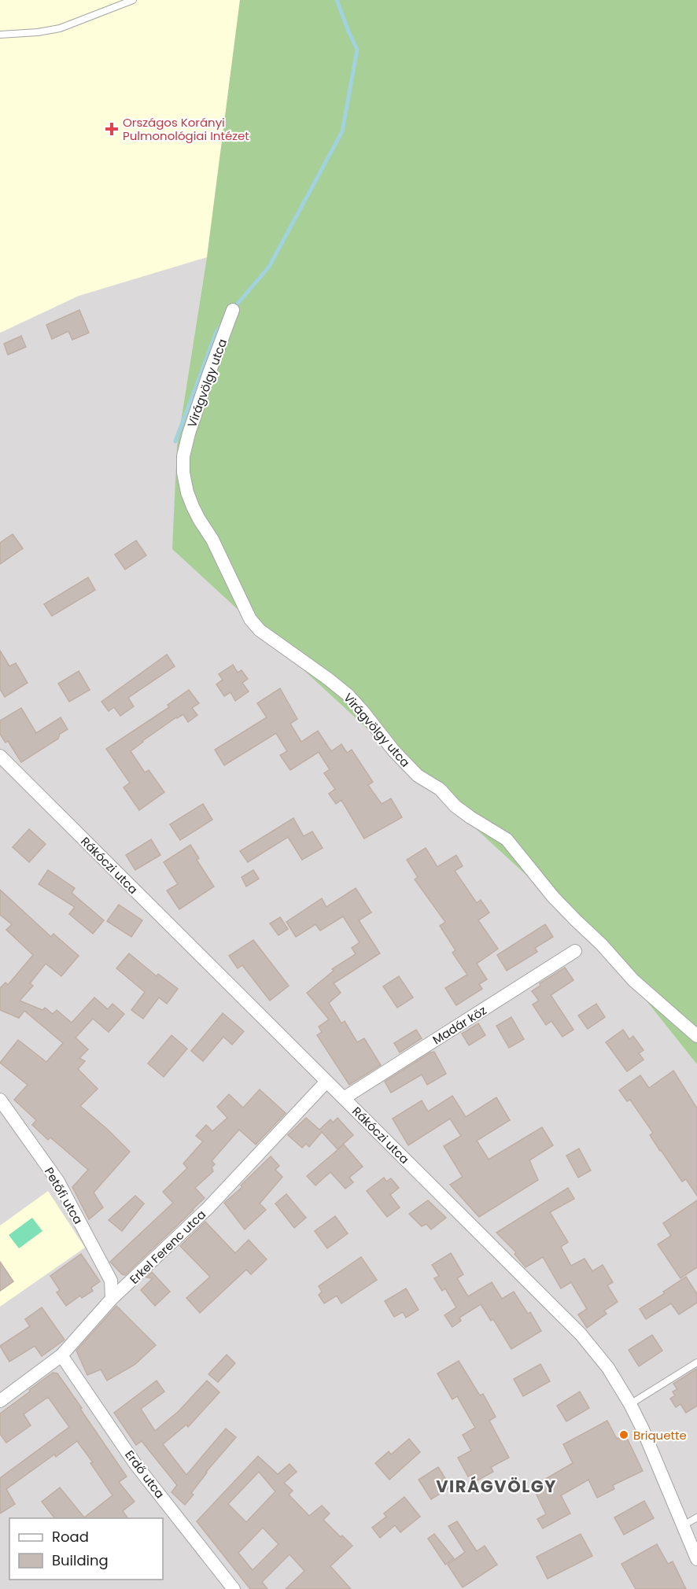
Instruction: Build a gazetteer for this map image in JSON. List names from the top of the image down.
{
  "streets": {
    "street": [
      "Virágvölgy utca",
      "Rákóczi utca",
      "Madár köz",
      "Petőfi utca",
      "Erkel Ferenc utca",
      "Erdő utca"
    ]
  },
  "crossings": [
    ["Rákóczi utca", "Madár köz"],
    ["Rákóczi utca", "Erkel Ferenc utca"],
    ["Petőfi utca", "Erkel Ferenc utca"],
    ["Erkel Ferenc utca", "Erdő utca"]
  ],
  "districts": ["VIRÁGVÖLGY"],
  "places": {
    "health": ["Országos Korányi Pulmonológiai Intézet"],
    "other": ["Briquette"]
  },
  "legend": ["Road", "Building"]
}
